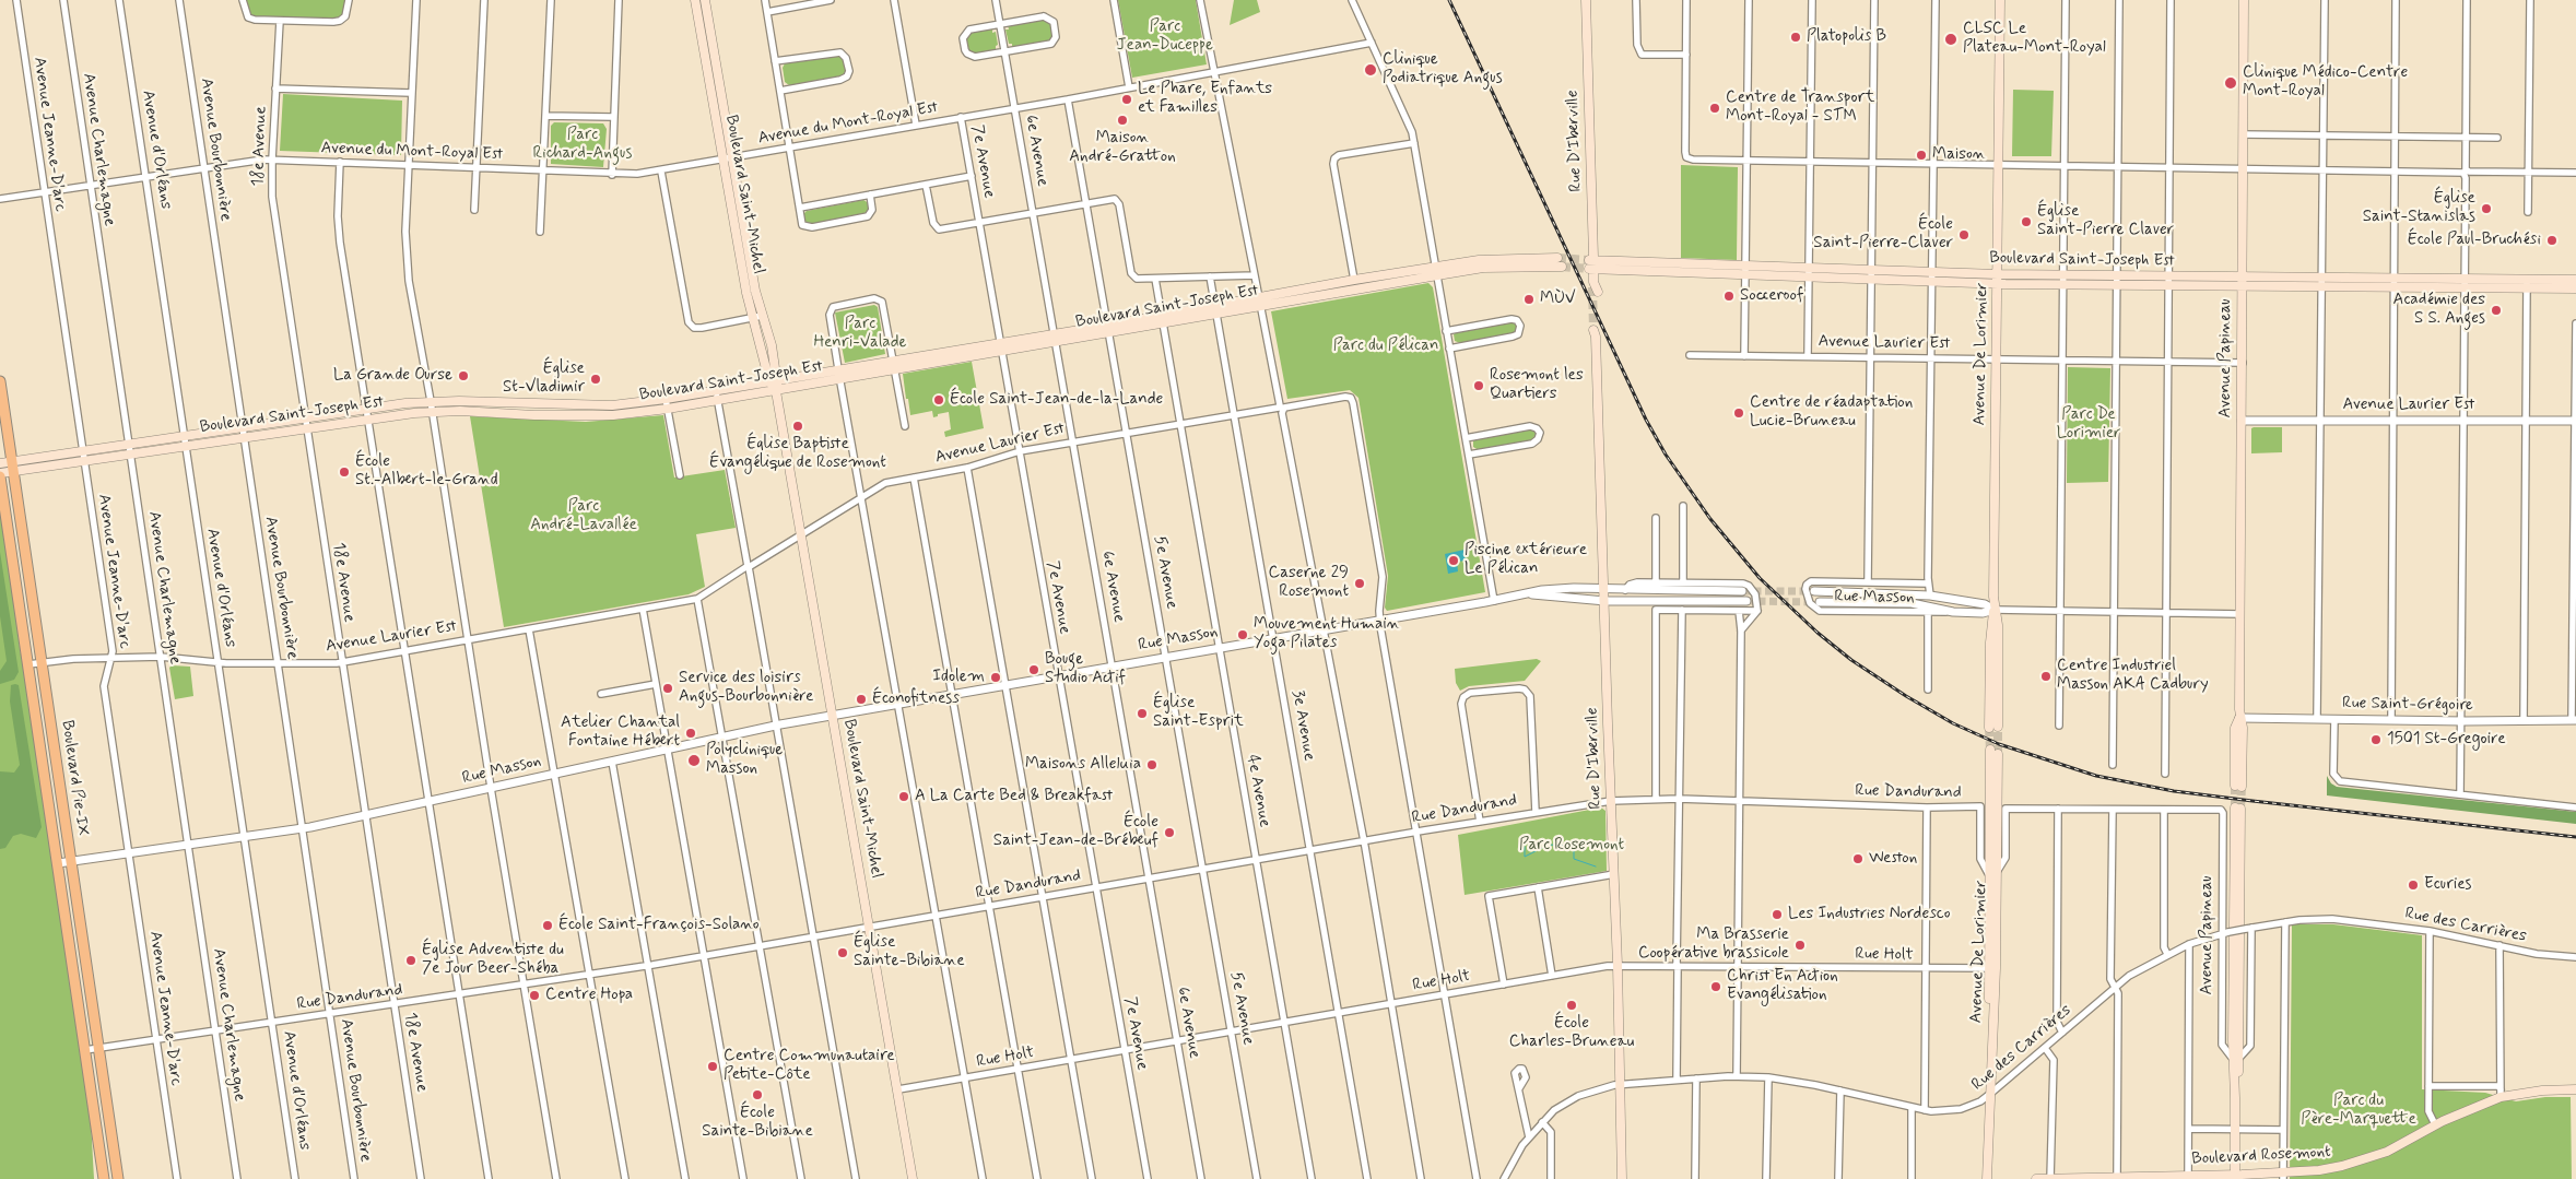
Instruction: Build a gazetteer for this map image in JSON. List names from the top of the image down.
{
  "streets": {
    "main road": [
      "Rue D'Iberville",
      "Boulevard Saint-Michel",
      "Boulevard Saint-Joseph Est",
      "Avenue De Lorimier",
      "Avenue Papineau",
      "Boulevard Pie-IX",
      "Boulevard Rosemont"
    ],
    "street": [
      "Avenue du Mont-Royal Est",
      "Avenue Jeanne-D'arc",
      "18e Avenue",
      "Avenue Charlemagne",
      "Avenue d'Orléans",
      "Avenue Bourbonnière",
      "6e Avenue",
      "7e Avenue",
      "Avenue Laurier Est",
      "5e Avenue",
      "Rue Masson",
      "Rue Saint-Grégoire",
      "3e Avenue",
      "4e Avenue",
      "Rue Dandurand",
      "Rue des Carrières",
      "Rue Holt"
    ]
  },
  "crossings": [
    ["Avenue du Mont-Royal Est", "Avenue Jeanne-D'arc"],
    ["Avenue du Mont-Royal Est", "18e Avenue"],
    ["Avenue du Mont-Royal Est", "Avenue Charlemagne"],
    ["Avenue du Mont-Royal Est", "Avenue d'Orléans"],
    ["Avenue du Mont-Royal Est", "Avenue Bourbonnière"],
    ["Avenue du Mont-Royal Est", "6e Avenue"],
    ["Avenue du Mont-Royal Est", "7e Avenue"],
    ["Avenue du Mont-Royal Est", "Boulevard Saint-Michel"],
    ["Avenue du Mont-Royal Est", "5e Avenue"],
    ["Avenue Jeanne-D'arc", "Boulevard Saint-Joseph Est"],
    ["Avenue Jeanne-D'arc", "Avenue Laurier Est"],
    ["Avenue Jeanne-D'arc", "Rue Masson"],
    ["Avenue Jeanne-D'arc", "Rue Dandurand"],
    ["Rue D'Iberville", "Boulevard Saint-Joseph Est"],
    ["Rue D'Iberville", "Rue Masson"],
    ["Rue D'Iberville", "Rue Dandurand"],
    ["Rue D'Iberville", "Rue des Carrières"],
    ["Rue D'Iberville", "Rue Holt"],
    ["18e Avenue", "Boulevard Saint-Joseph Est"],
    ["18e Avenue", "Avenue Laurier Est"],
    ["18e Avenue", "Rue Masson"],
    ["18e Avenue", "Rue Dandurand"],
    ["Avenue Charlemagne", "Boulevard Saint-Joseph Est"],
    ["Avenue Charlemagne", "Avenue Laurier Est"],
    ["Avenue Charlemagne", "Rue Masson"],
    ["Avenue Charlemagne", "Rue Dandurand"],
    ["Avenue d'Orléans", "Boulevard Saint-Joseph Est"],
    ["Avenue d'Orléans", "Avenue Laurier Est"],
    ["Avenue d'Orléans", "Rue Masson"],
    ["Avenue d'Orléans", "Rue Dandurand"],
    ["Avenue Bourbonnière", "Boulevard Saint-Joseph Est"],
    ["Avenue Bourbonnière", "Avenue Laurier Est"],
    ["Avenue Bourbonnière", "Rue Masson"],
    ["Avenue Bourbonnière", "Rue Dandurand"],
    ["6e Avenue", "Boulevard Saint-Joseph Est"],
    ["6e Avenue", "Avenue Laurier Est"],
    ["6e Avenue", "Rue Masson"],
    ["6e Avenue", "Rue Dandurand"],
    ["6e Avenue", "Rue Holt"],
    ["7e Avenue", "Boulevard Saint-Joseph Est"],
    ["7e Avenue", "Avenue Laurier Est"],
    ["7e Avenue", "Rue Masson"],
    ["7e Avenue", "Rue Dandurand"],
    ["7e Avenue", "Rue Holt"],
    ["Boulevard Saint-Michel", "Boulevard Saint-Joseph Est"],
    ["Boulevard Saint-Michel", "Avenue Laurier Est"],
    ["Boulevard Saint-Michel", "Rue Masson"],
    ["Boulevard Saint-Michel", "Rue Dandurand"],
    ["Boulevard Saint-Michel", "Rue Holt"],
    ["Boulevard Saint-Joseph Est", "Avenue De Lorimier"],
    ["Boulevard Saint-Joseph Est", "Avenue Papineau"],
    ["Boulevard Saint-Joseph Est", "5e Avenue"],
    ["Boulevard Saint-Joseph Est", "3e Avenue"],
    ["Boulevard Saint-Joseph Est", "Boulevard Pie-IX"],
    ["Boulevard Saint-Joseph Est", "4e Avenue"],
    ["Avenue Laurier Est", "Avenue De Lorimier"],
    ["Avenue Laurier Est", "Avenue Papineau"],
    ["Avenue Laurier Est", "5e Avenue"],
    ["Avenue Laurier Est", "Rue Masson"],
    ["Avenue Laurier Est", "3e Avenue"],
    ["Avenue Laurier Est", "Boulevard Pie-IX"],
    ["Avenue Laurier Est", "4e Avenue"],
    ["Avenue De Lorimier", "Rue Masson"],
    ["Avenue De Lorimier", "Rue Dandurand"],
    ["Avenue De Lorimier", "Rue des Carrières"],
    ["Avenue De Lorimier", "Rue Holt"],
    ["Avenue Papineau", "Rue Masson"],
    ["Avenue Papineau", "Rue Saint-Grégoire"],
    ["Avenue Papineau", "Rue des Carrières"],
    ["Avenue Papineau", "Boulevard Rosemont"],
    ["5e Avenue", "Rue Masson"],
    ["5e Avenue", "Rue Dandurand"],
    ["5e Avenue", "Rue Holt"],
    ["Rue Masson", "3e Avenue"],
    ["Rue Masson", "Boulevard Pie-IX"],
    ["Rue Masson", "4e Avenue"],
    ["3e Avenue", "Rue Dandurand"],
    ["3e Avenue", "Rue Holt"],
    ["Boulevard Pie-IX", "Rue Dandurand"],
    ["4e Avenue", "Rue Dandurand"],
    ["4e Avenue", "Rue Holt"]
  ],
  "parks": [
    "Parc Jean-Duceppe",
    "Parc Richard-Angus",
    "Parc Henri-Valade",
    "Parc du Pélican",
    "Parc De Lorimier",
    "Parc André-Lavallée",
    "Parc Rosemont",
    "Parc du Père-Marquette"
  ],
  "places": [
    "Platopolis B",
    "CLSC Le Plateau-Mont-Royal",
    "Clinique Podiatrique Angus",
    "Clinique Médico-Centre Mont-Royal",
    "Le Phare, Enfants et Familles",
    "Centre de Transport Mont-Royal - STM",
    "Maison André-Gratton",
    "Maison",
    "Église Saint-Stanislas",
    "Église Saint-Pierre Claver",
    "École Saint-Pierre-Claver",
    "École Paul-Bruchési",
    "Socceroof",
    "MÙV",
    "Académie des S S. Anges",
    "La Grande Ourse",
    "Église St-Vladimir",
    "Rosemont les Quartiers",
    "École Saint-Jean-de-la-Lande",
    "Centre de réadaptation Lucie-Bruneau",
    "Église Baptiste Évangélique de Rosemont",
    "École St.-Albert-le-Grand",
    "Piscine extérieure Le Pélican",
    "Caserne 29 Rosemont",
    "Mouvement Humain Yoga Pilates",
    "Bouge Studio Actif",
    "Centre Industriel Masson AKA Cadbury",
    "Idolem",
    "Service des loisirs Angus-Bourbonnière",
    "Éconofitness",
    "Église Saint-Esprit",
    "Atelier Chantal Fontaine Hébert",
    "1501 St-Gregoire",
    "Polyclinique Masson",
    "Maisons Alleluia",
    "A La Carte Bed & Breakfast",
    "École Saint-Jean-de-Brébeuf",
    "Weston",
    "Ecuries",
    "Les Industries Nordesco",
    "École Saint-François-Solano",
    "Ma Brasserie Coopérative brassicole",
    "Église Sainte-Bibiane",
    "Église Adventiste du 7e Jour Beer-Shéba",
    "Christ En Action Evangélisation",
    "Centre Hopa",
    "École Charles-Bruneau",
    "Centre Communautaire Petite-Côte",
    "École Sainte-Bibiane"
  ]
}
